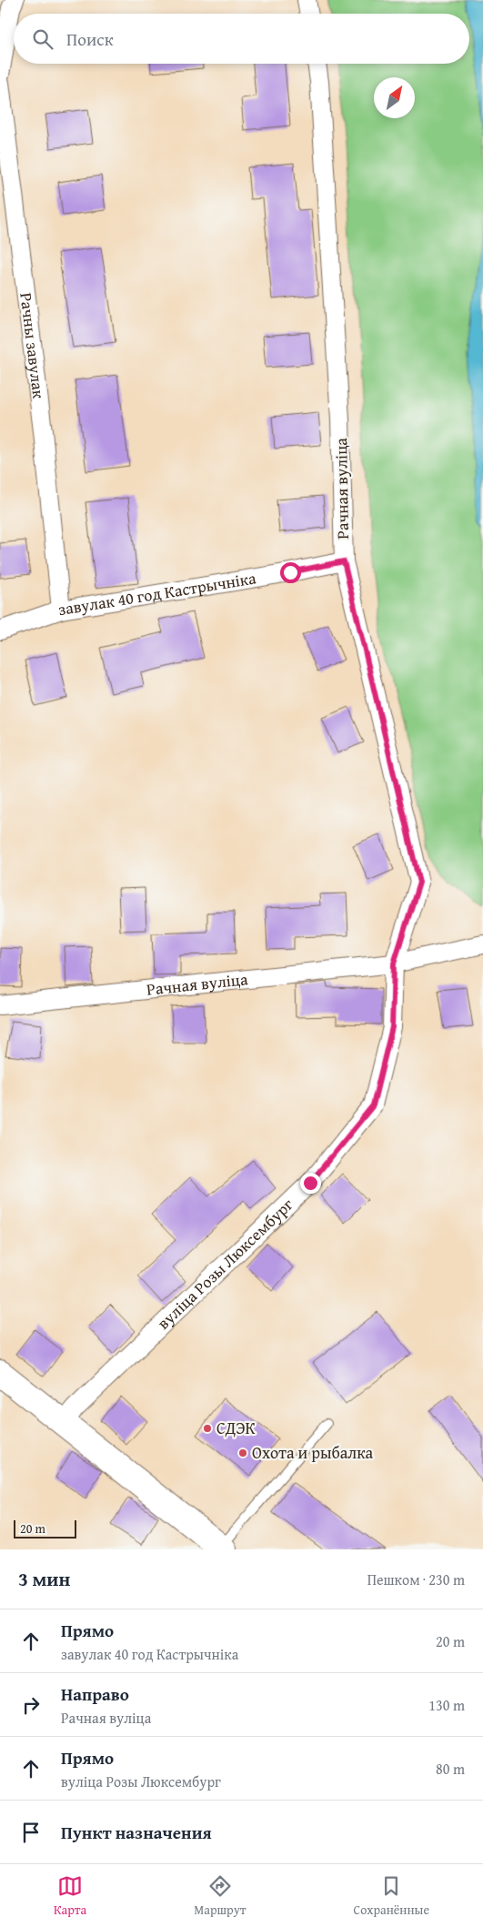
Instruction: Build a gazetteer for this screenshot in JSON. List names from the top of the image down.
{
  "streets": {
    "street": [
      "Рачны завулак",
      "Рачная вуліца",
      "завулак 40 год Кастрычніка",
      "вуліца Розы Люксембург"
    ]
  },
  "crossings": [
    ["Рачны завулак", "завулак 40 год Кастрычніка"],
    ["Рачная вуліца", "завулак 40 год Кастрычніка"],
    ["Рачная вуліца", "вуліца Розы Люксембург"]
  ],
  "places": ["СДЭК", "Охота и рыбалка"],
  "scale_bar": "20 m",
  "north": "top right",
  "page": {
    "search": "Поиск",
    "scale": "20 m",
    "heading": ["3 мин", "Пешком · 230 m"],
    "list": [
      ["Прямо", "завулак 40 год Кастрычніка", "20 m"],
      ["Направо", "Рачная вуліца", "130 m"],
      ["Прямо", "вуліца Розы Люксембург", "80 m"],
      "Пункт назначения"
    ],
    "nav": ["Карта", "Маршрут", "Сохранённые"]
  }
}
